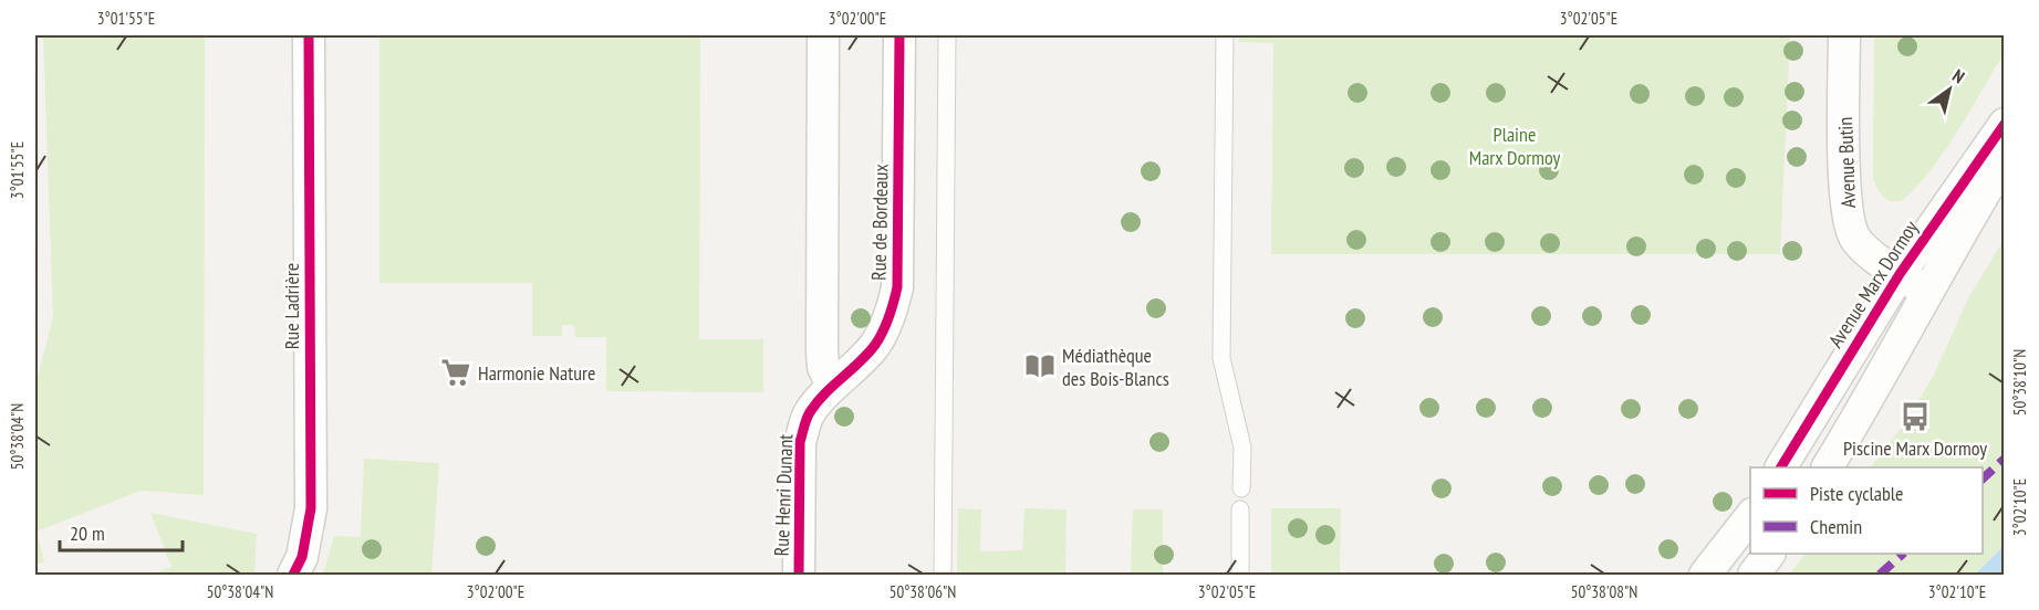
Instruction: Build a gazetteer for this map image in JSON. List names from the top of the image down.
{
  "streets": {
    "street": [
      "Avenue Butin",
      "Rue de Bordeaux",
      "Avenue Marx Dormoy",
      "Rue Ladrière",
      "Rue Henri Dunant"
    ]
  },
  "crossings": [
    ["Avenue Butin", "Avenue Marx Dormoy"],
    ["Rue de Bordeaux", "Rue Henri Dunant"]
  ],
  "parks": ["Plaine Marx Dormoy"],
  "places": {
    "library": ["Médiathèque des Bois-Blancs"],
    "supermarket": ["Harmonie Nature"],
    "bus stop": ["Piscine Marx Dormoy"]
  },
  "legend": ["Piste cyclable", "Chemin"],
  "scale_bar": "20 m",
  "north": "top right",
  "coordinates": [
    "3°01'55\"E",
    "3°02'00\"E",
    "3°02'05\"E",
    "50°38'10\"N",
    "50°38'04\"N",
    "3°02'10\"E",
    "50°38'06\"N",
    "50°38'08\"N"
  ]
}
